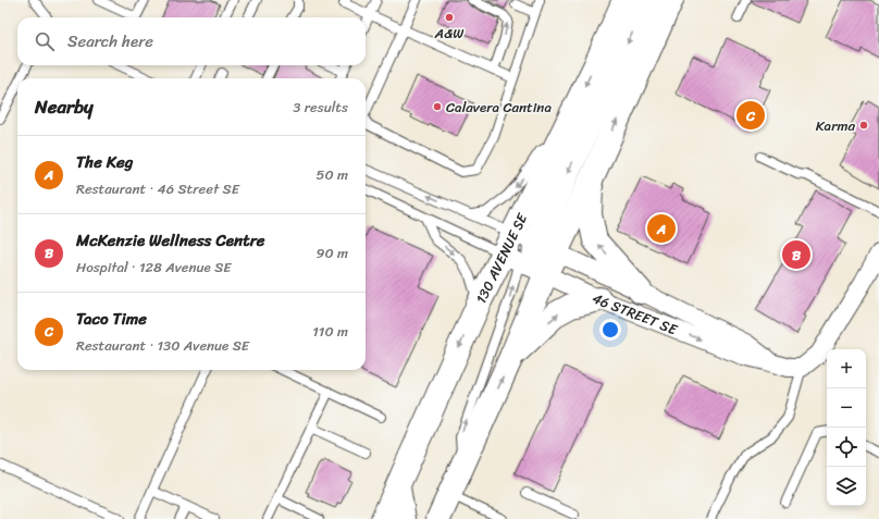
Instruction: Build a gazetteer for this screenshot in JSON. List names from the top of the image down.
{
  "streets": {
    "main road": ["130 AVENUE SE"],
    "street": ["46 STREET SE"]
  },
  "crossings": [
    ["130 AVENUE SE", "46 STREET SE"]
  ],
  "places": ["A&W", "Calavera Cantina", "Karma"],
  "page": {
    "search": "Search here",
    "heading": ["Nearby", "3 results"],
    "pins": ["C", "A", "B"],
    "list": [
      {
        "mark": "A",
        "name": "The Keg",
        "note": "Restaurant · 46 Street SE",
        "value": "50 m"
      },
      {
        "mark": "B",
        "name": "McKenzie Wellness Centre",
        "note": "Hospital · 128 Avenue SE",
        "value": "90 m"
      },
      {
        "mark": "C",
        "name": "Taco Time",
        "note": "Restaurant · 130 Avenue SE",
        "value": "110 m"
      }
    ],
    "map_buttons": ["+", "−"]
  }
}
